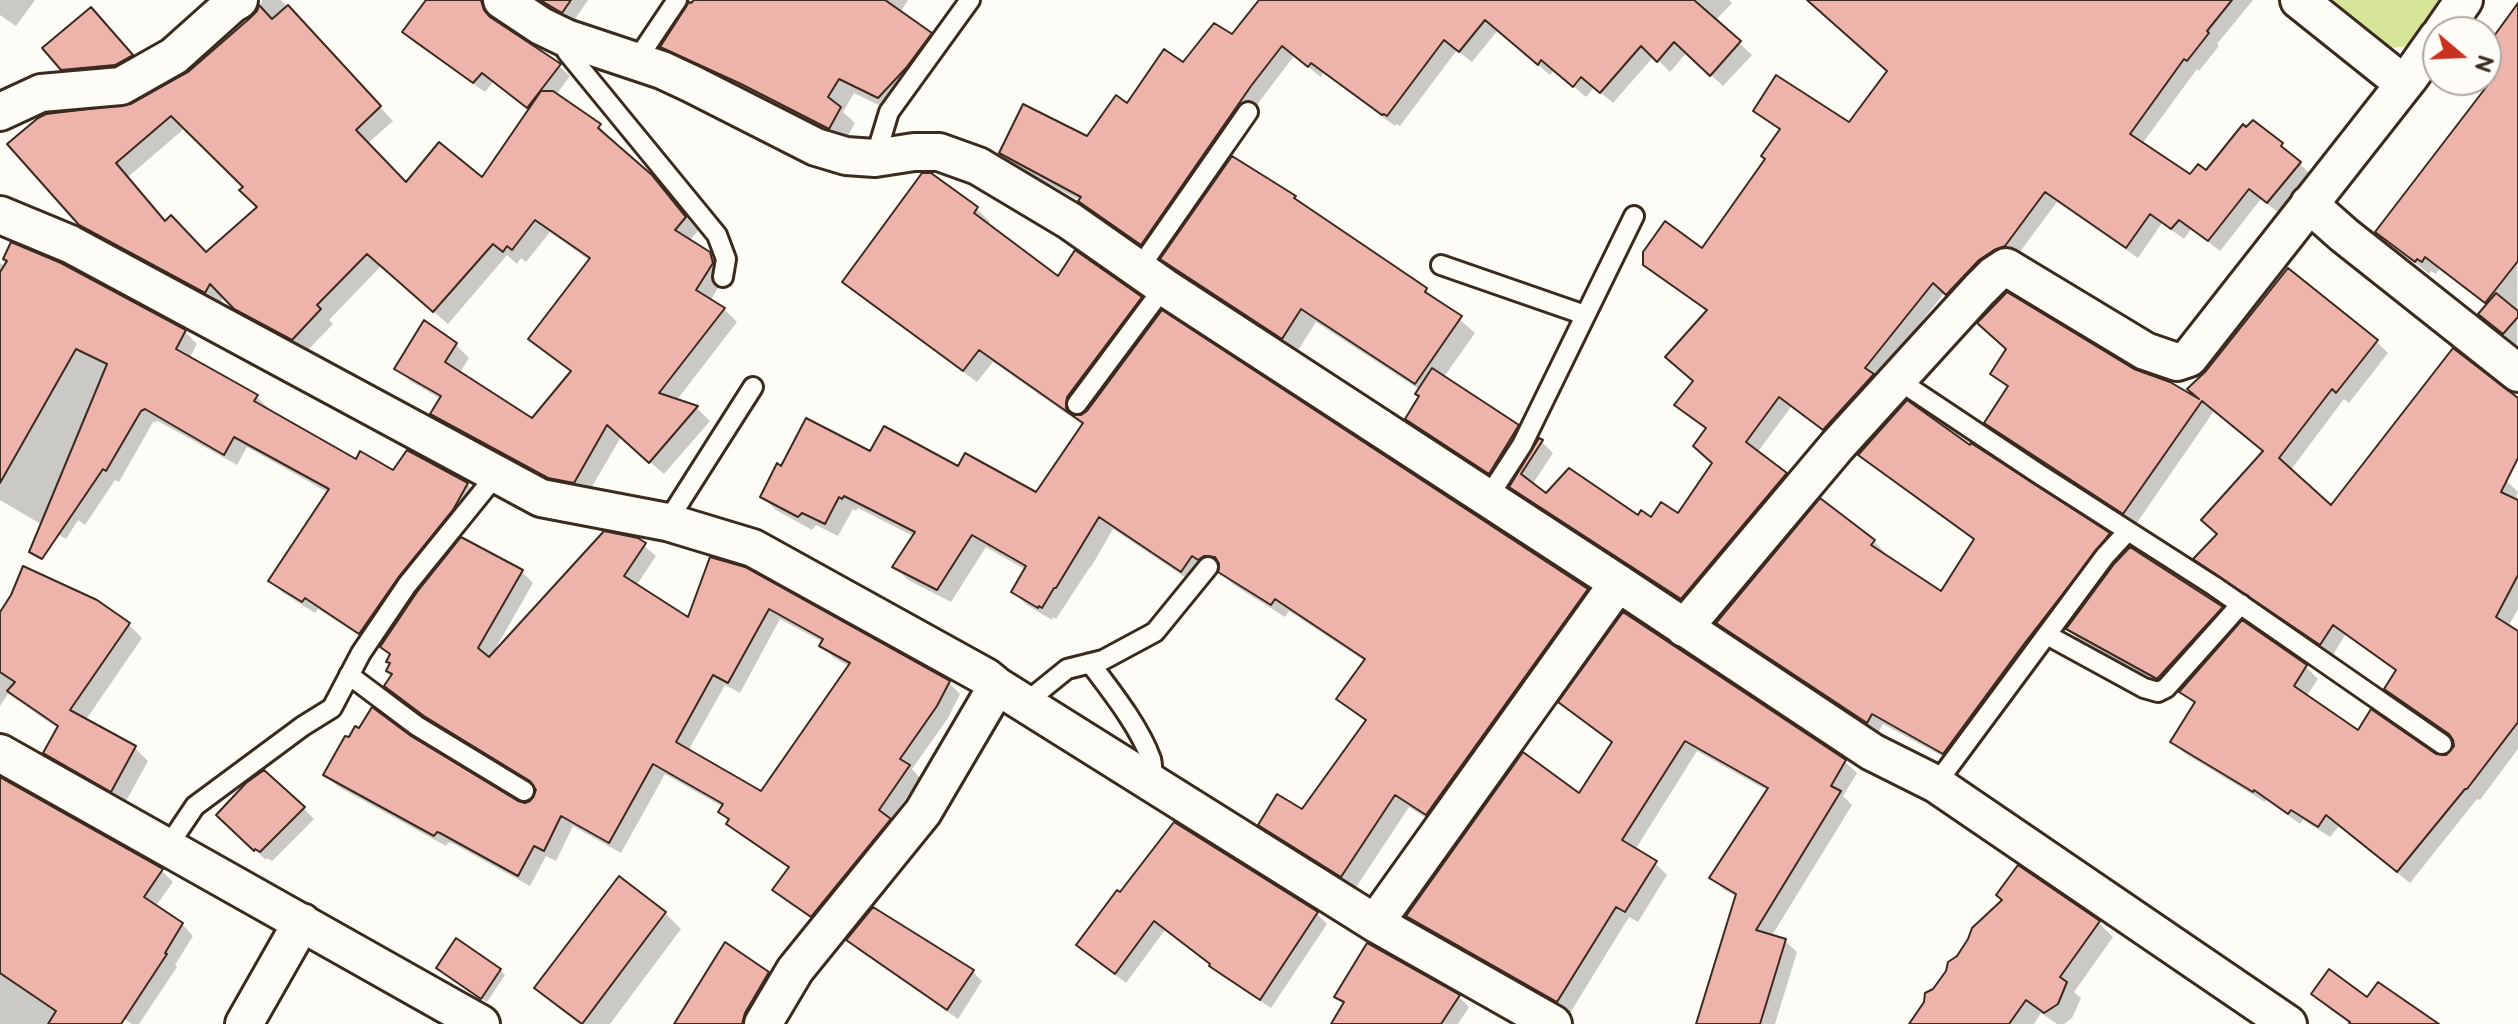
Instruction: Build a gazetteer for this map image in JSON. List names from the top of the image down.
{
  "north": "right"
}
